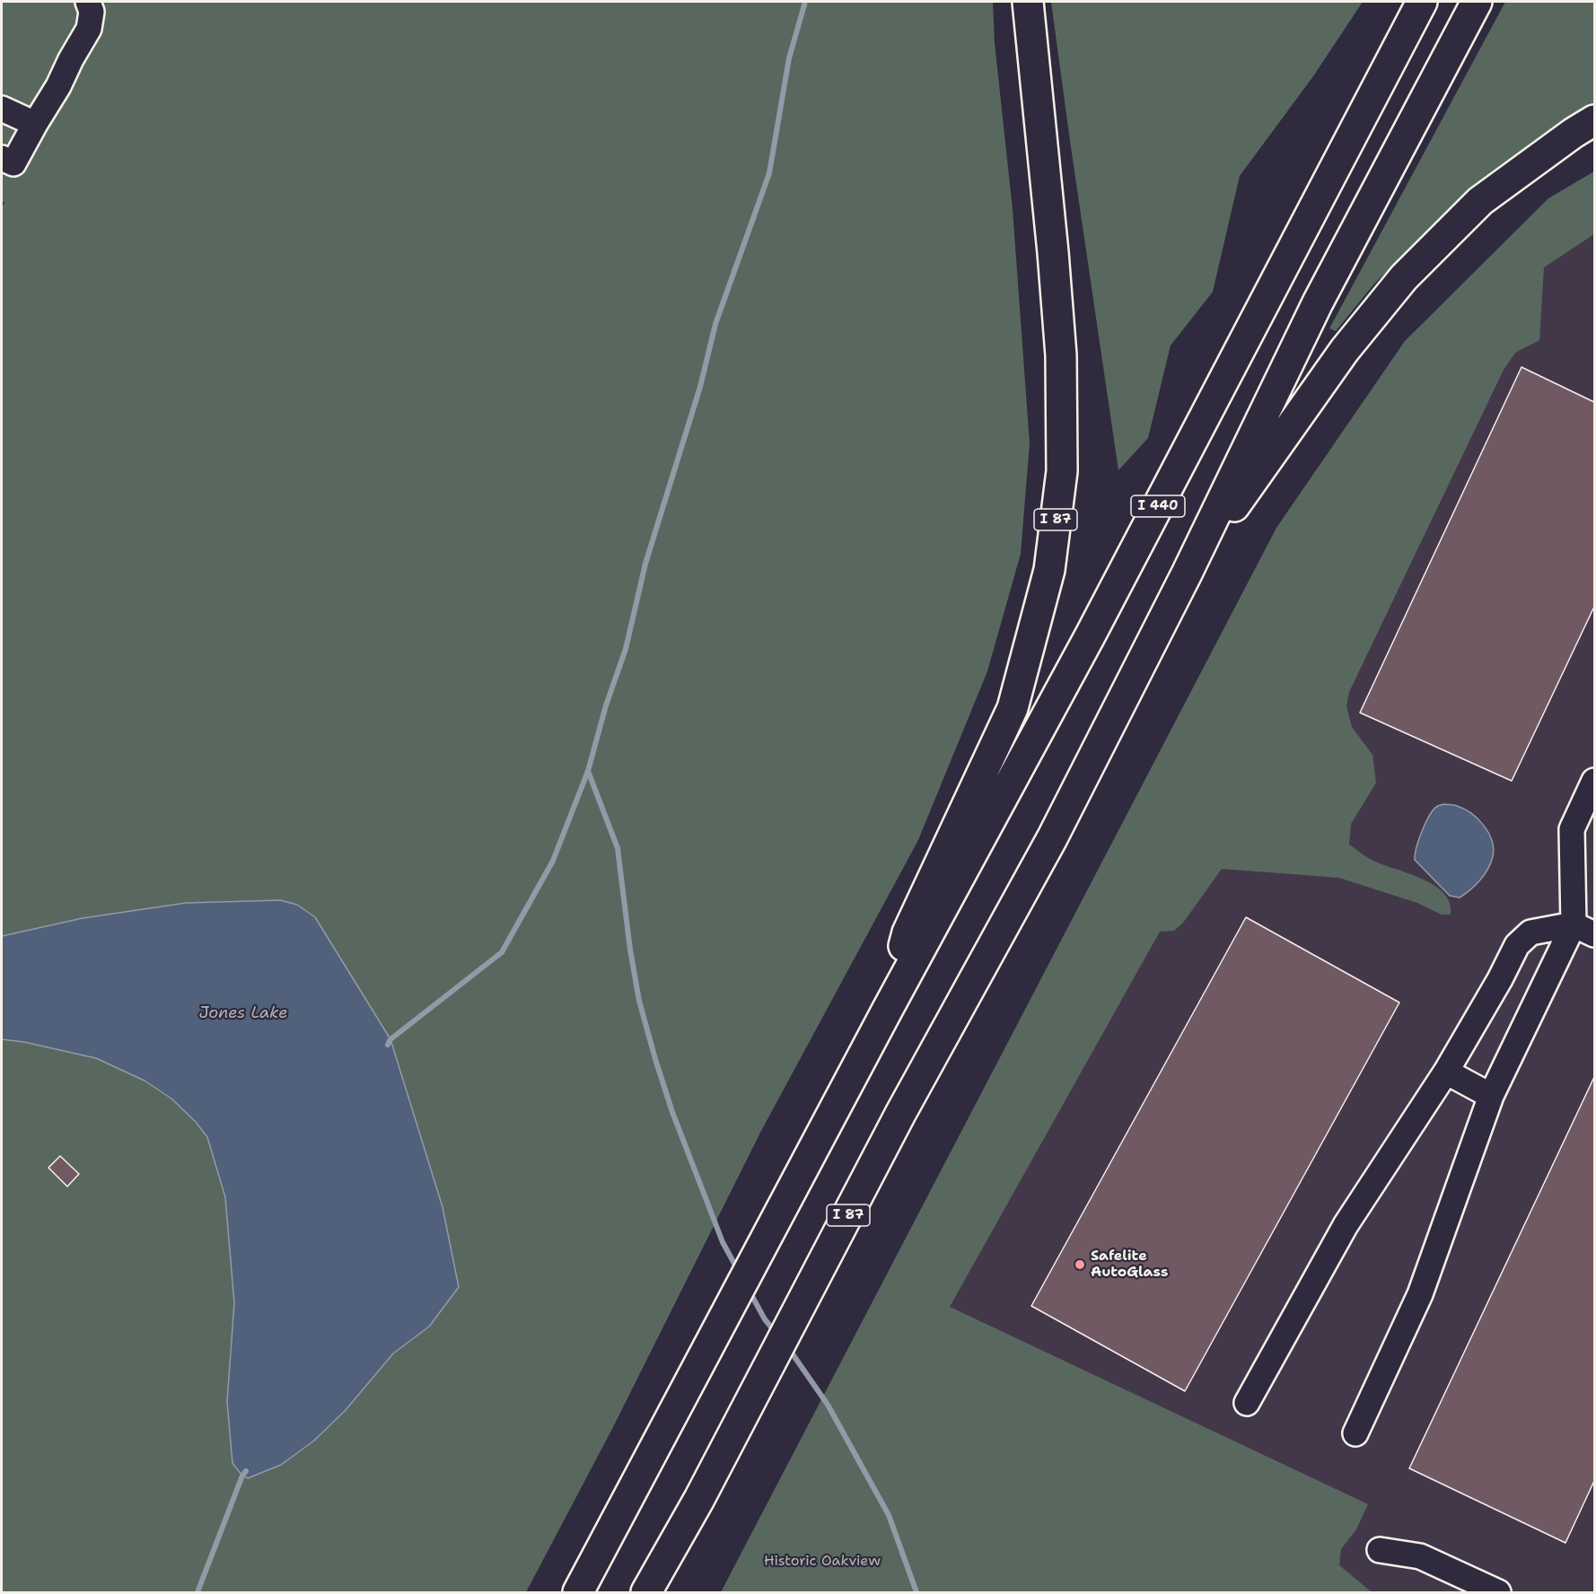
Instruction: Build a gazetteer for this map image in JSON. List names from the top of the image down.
{
  "streets": {
    "highway": ["I 440", "I 87"]
  },
  "crossings": [
    ["I 440", "I 87"]
  ],
  "water": ["Jones Lake"],
  "parks": ["Historic Oakview"],
  "places": ["Safelite AutoGlass"]
}
